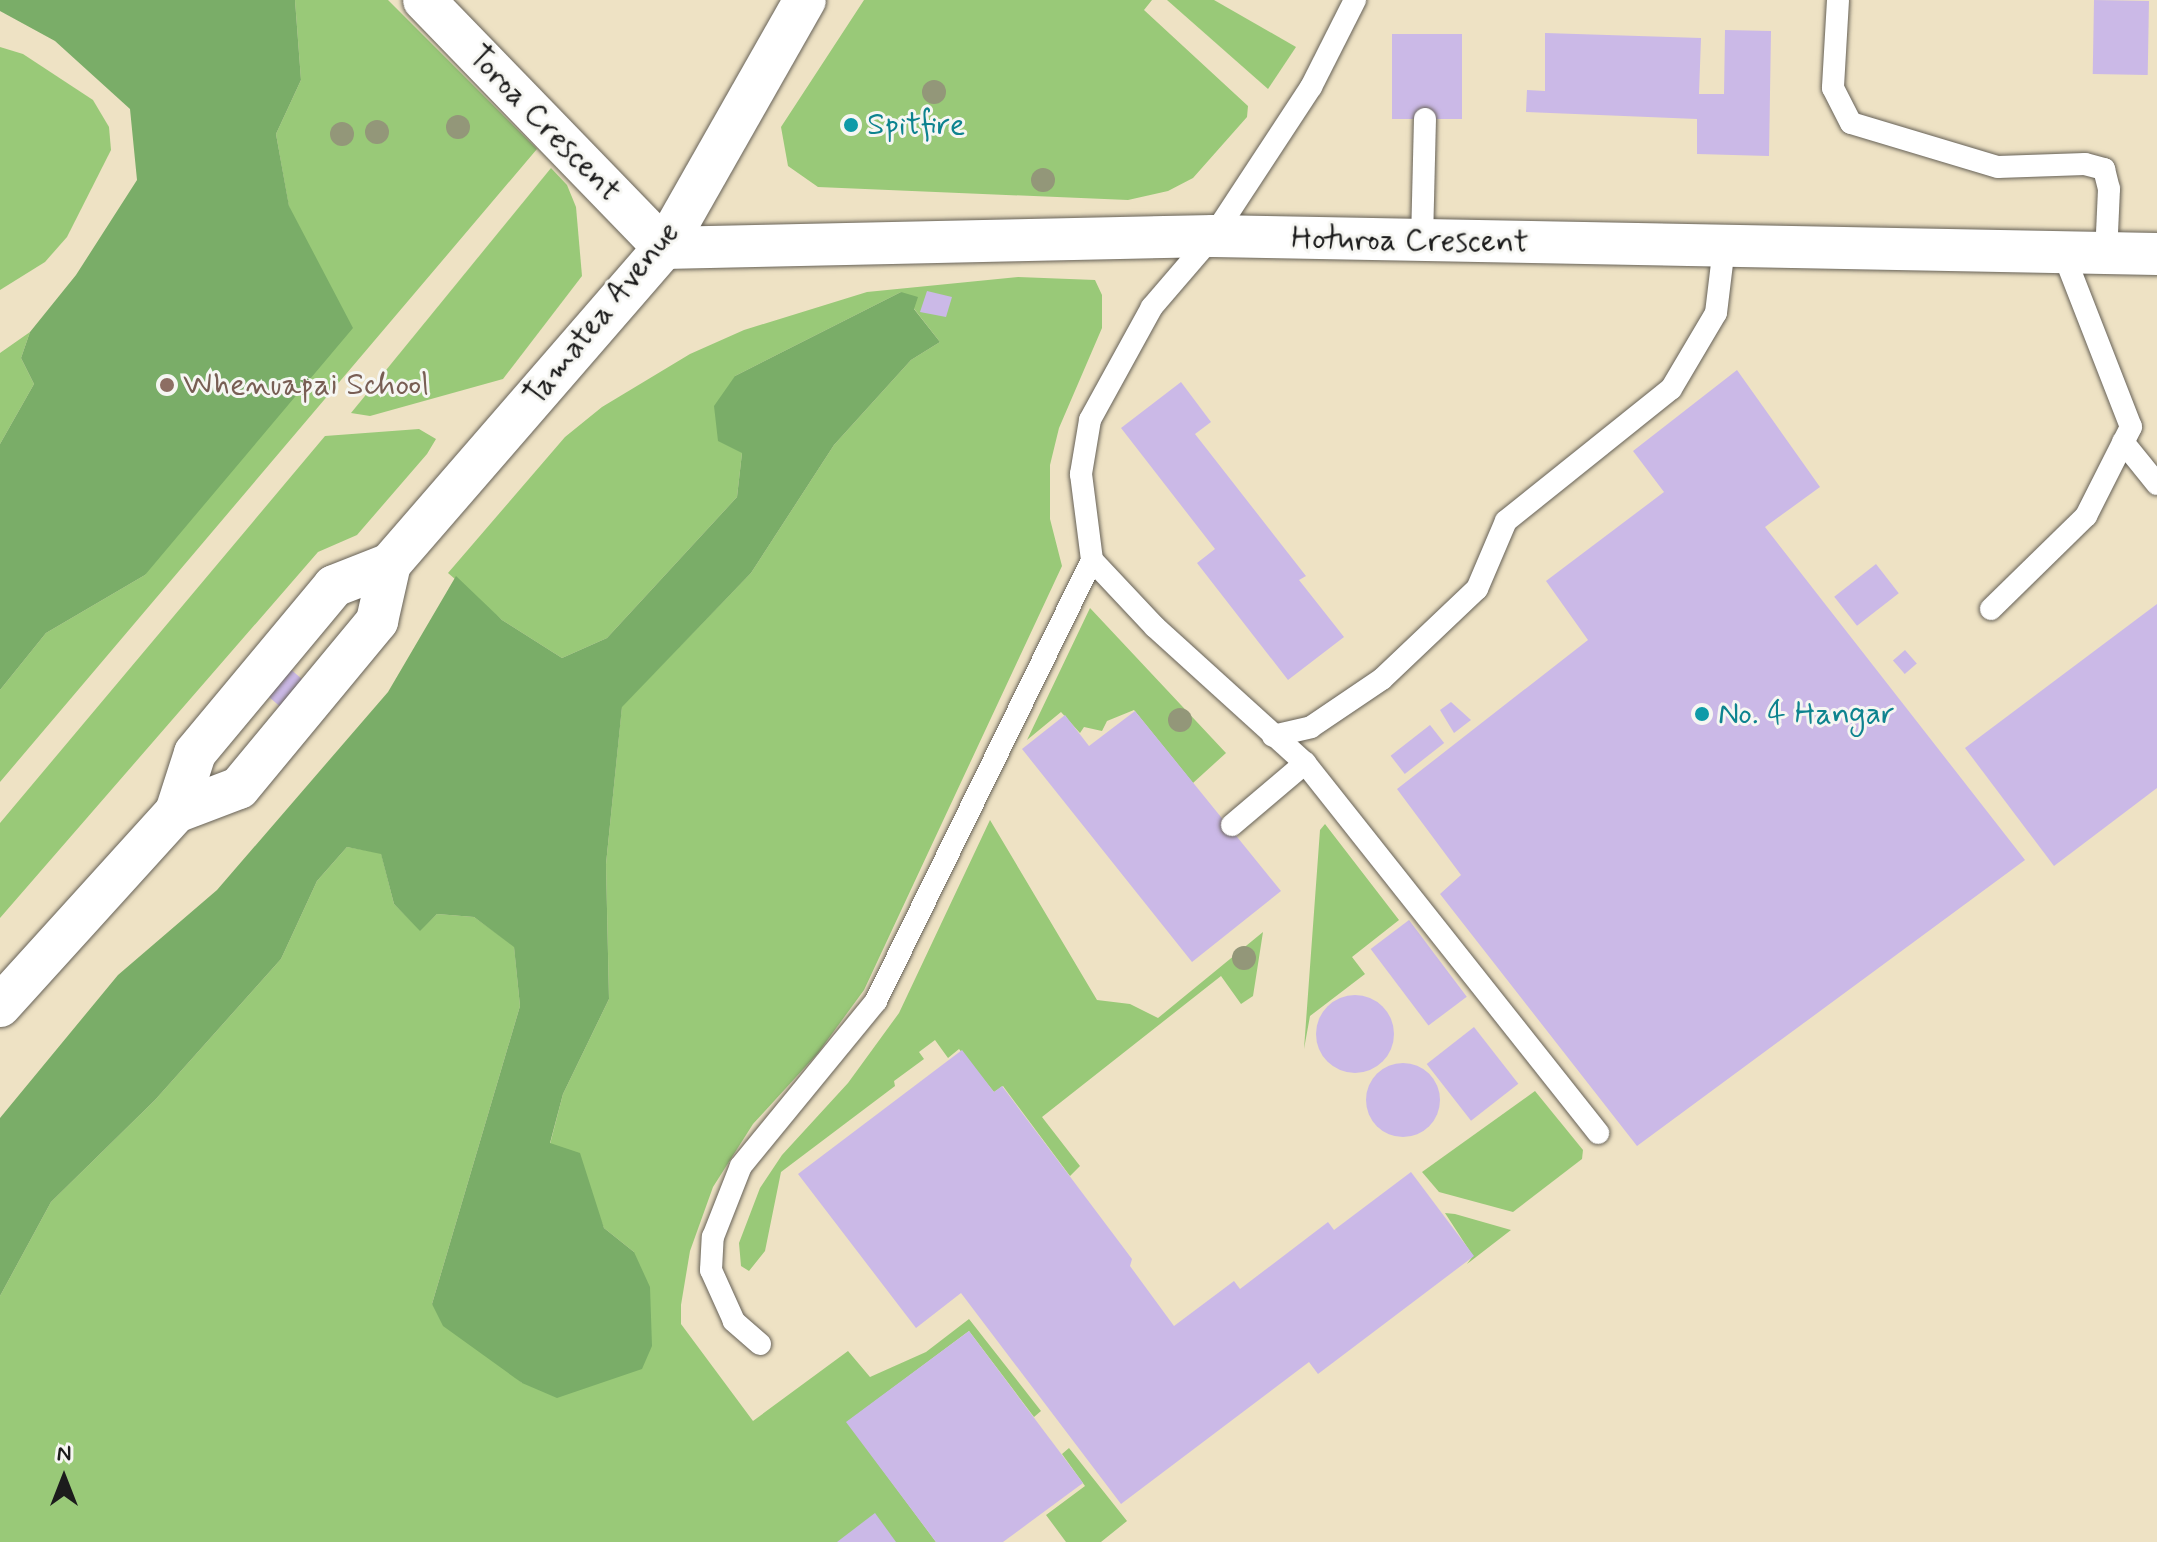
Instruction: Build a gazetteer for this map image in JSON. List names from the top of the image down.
{
  "streets": {
    "street": ["Toroa Crescent", "Hoturoa Crescent", "Tamatea Avenue"]
  },
  "crossings": [
    ["Toroa Crescent", "Hoturoa Crescent"],
    ["Toroa Crescent", "Tamatea Avenue"],
    ["Hoturoa Crescent", "Tamatea Avenue"]
  ],
  "places": ["Spitfire", "Whenuapai School", "No. 4 Hangar"],
  "north": "top"
}
